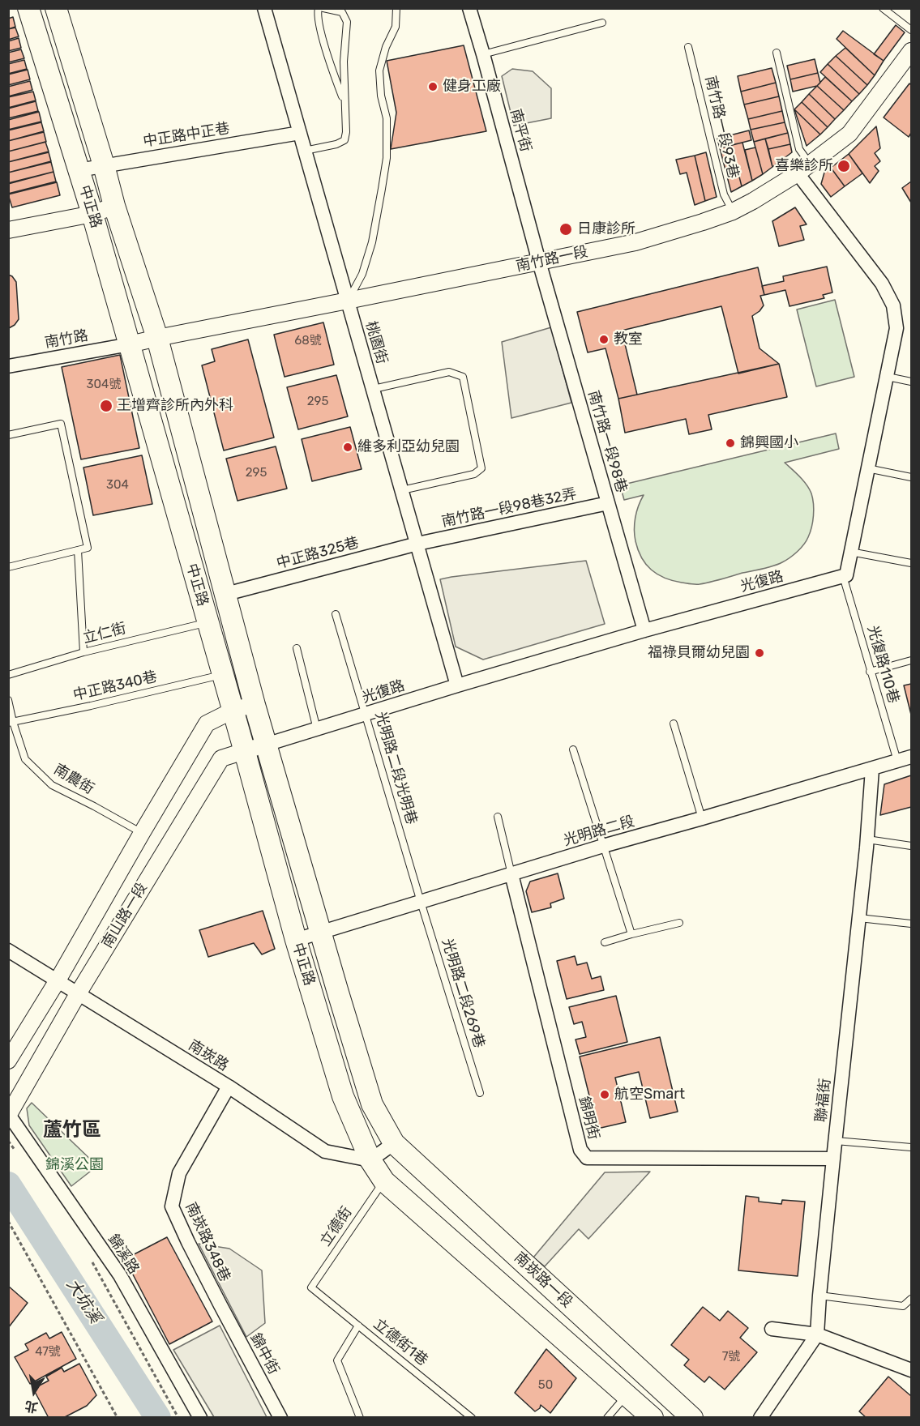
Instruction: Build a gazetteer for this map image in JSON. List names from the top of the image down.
{
  "streets": {
    "main road": ["中正路", "南崁路一段"],
    "street": [
      "南平街",
      "中正路中正巷",
      "南竹路一段",
      "南竹路",
      "桃園街",
      "南竹路一段98巷",
      "南竹路一段98巷32弄",
      "中正路325巷",
      "光復路",
      "光明路二段",
      "南山路一段",
      "南崁路",
      "聯福街",
      "錦明街",
      "南崁路348巷",
      "錦溪路",
      "錦中街"
    ],
    "lane": [
      "南竹路一段93巷",
      "立仁街",
      "光復路110巷",
      "中正路340巷",
      "光明路二段光明巷",
      "南農街",
      "光明路二段269巷",
      "立德街",
      "立德街1巷"
    ]
  },
  "crossings": [
    ["南竹路一段93巷", "南竹路一段"],
    ["南平街", "南竹路一段"],
    ["南平街", "南竹路一段98巷"],
    ["中正路中正巷", "中正路"],
    ["中正路中正巷", "桃園街"],
    ["中正路", "南竹路一段"],
    ["中正路", "南竹路"],
    ["中正路", "中正路325巷"],
    ["中正路", "光復路"],
    ["中正路", "立仁街"],
    ["中正路", "中正路340巷"],
    ["中正路", "光明路二段"],
    ["中正路", "南山路一段"],
    ["中正路", "南崁路"],
    ["中正路", "南崁路一段"],
    ["南竹路一段", "南竹路"],
    ["南竹路一段", "桃園街"],
    ["南竹路一段", "南竹路一段98巷"],
    ["桃園街", "南竹路一段98巷32弄"],
    ["桃園街", "中正路325巷"],
    ["桃園街", "光復路"],
    ["南竹路一段98巷", "南竹路一段98巷32弄"],
    ["南竹路一段98巷", "光復路"],
    ["南竹路一段98巷32弄", "中正路325巷"],
    ["光復路", "光復路110巷"],
    ["光復路", "光明路二段光明巷"],
    ["光復路", "南山路一段"],
    ["光復路110巷", "光明路二段"],
    ["中正路340巷", "南農街"],
    ["光明路二段光明巷", "光明路二段"],
    ["光明路二段光明巷", "光明路二段269巷"],
    ["南農街", "南山路一段"],
    ["光明路二段", "光明路二段269巷"],
    ["光明路二段", "聯福街"],
    ["光明路二段", "錦明街"],
    ["南山路一段", "南崁路"],
    ["南山路一段", "錦溪路"],
    ["南崁路", "南崁路348巷"],
    ["南崁路", "南崁路一段"],
    ["聯福街", "錦明街"],
    ["立德街", "南崁路一段"],
    ["立德街", "立德街1巷"],
    ["南崁路348巷", "錦中街"]
  ],
  "districts": ["蘆竹區"],
  "water": ["大坑溪"],
  "parks": ["錦溪公園"],
  "places": [
    "健身工廠",
    "喜樂診所",
    "日康診所",
    "教室",
    "王增齊診所內外科",
    "錦興國小",
    "維多利亞幼兒園",
    "福祿貝爾幼兒園",
    "航空Smart"
  ],
  "house_numbers": [
    "68號",
    "304號",
    "295",
    "295",
    "304",
    "47號",
    "7號",
    "50"
  ],
  "north": "bottom"
}
